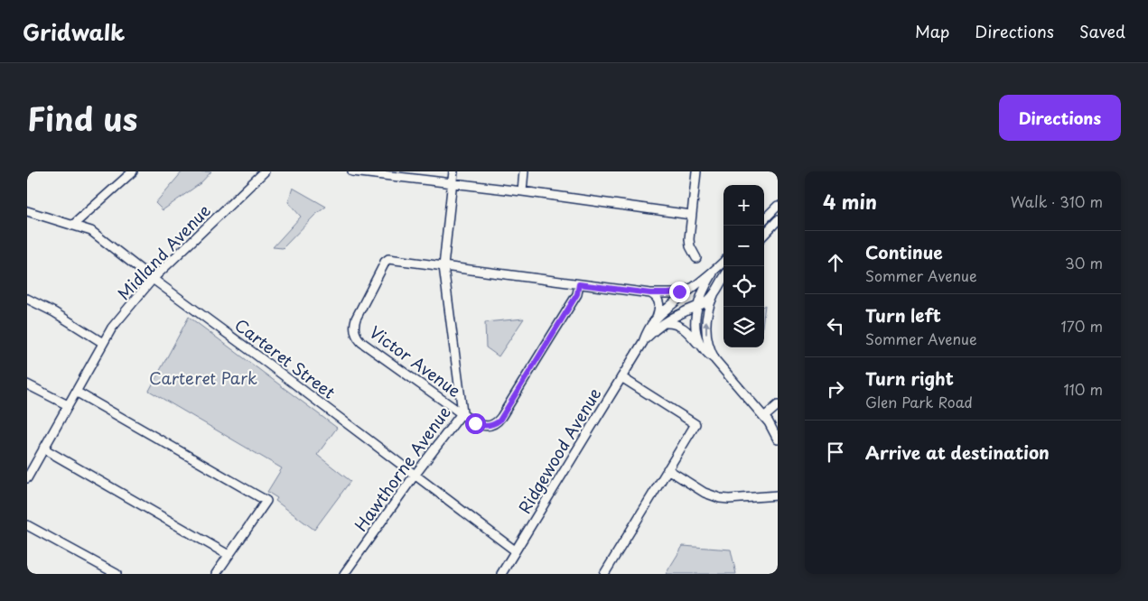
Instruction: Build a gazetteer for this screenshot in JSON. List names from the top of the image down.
{
  "streets": {
    "street": [
      "Midland Avenue",
      "Carteret Street",
      "Victor Avenue",
      "Ridgewood Avenue",
      "Hawthorne Avenue"
    ]
  },
  "crossings": [
    ["Midland Avenue", "Carteret Street"],
    ["Carteret Street", "Ridgewood Avenue"],
    ["Carteret Street", "Hawthorne Avenue"],
    ["Victor Avenue", "Hawthorne Avenue"]
  ],
  "parks": ["Carteret Park"],
  "page": {
    "header": "Gridwalk",
    "nav": ["Map", "Directions", "Saved"],
    "title": "Find us",
    "buttons": "Directions",
    "heading": ["4 min", "Walk · 310 m"],
    "map_buttons": ["+", "−"],
    "list": [
      ["Continue", "Sommer Avenue", "30 m"],
      ["Turn left", "Sommer Avenue", "170 m"],
      ["Turn right", "Glen Park Road", "110 m"],
      "Arrive at destination"
    ]
  }
}
